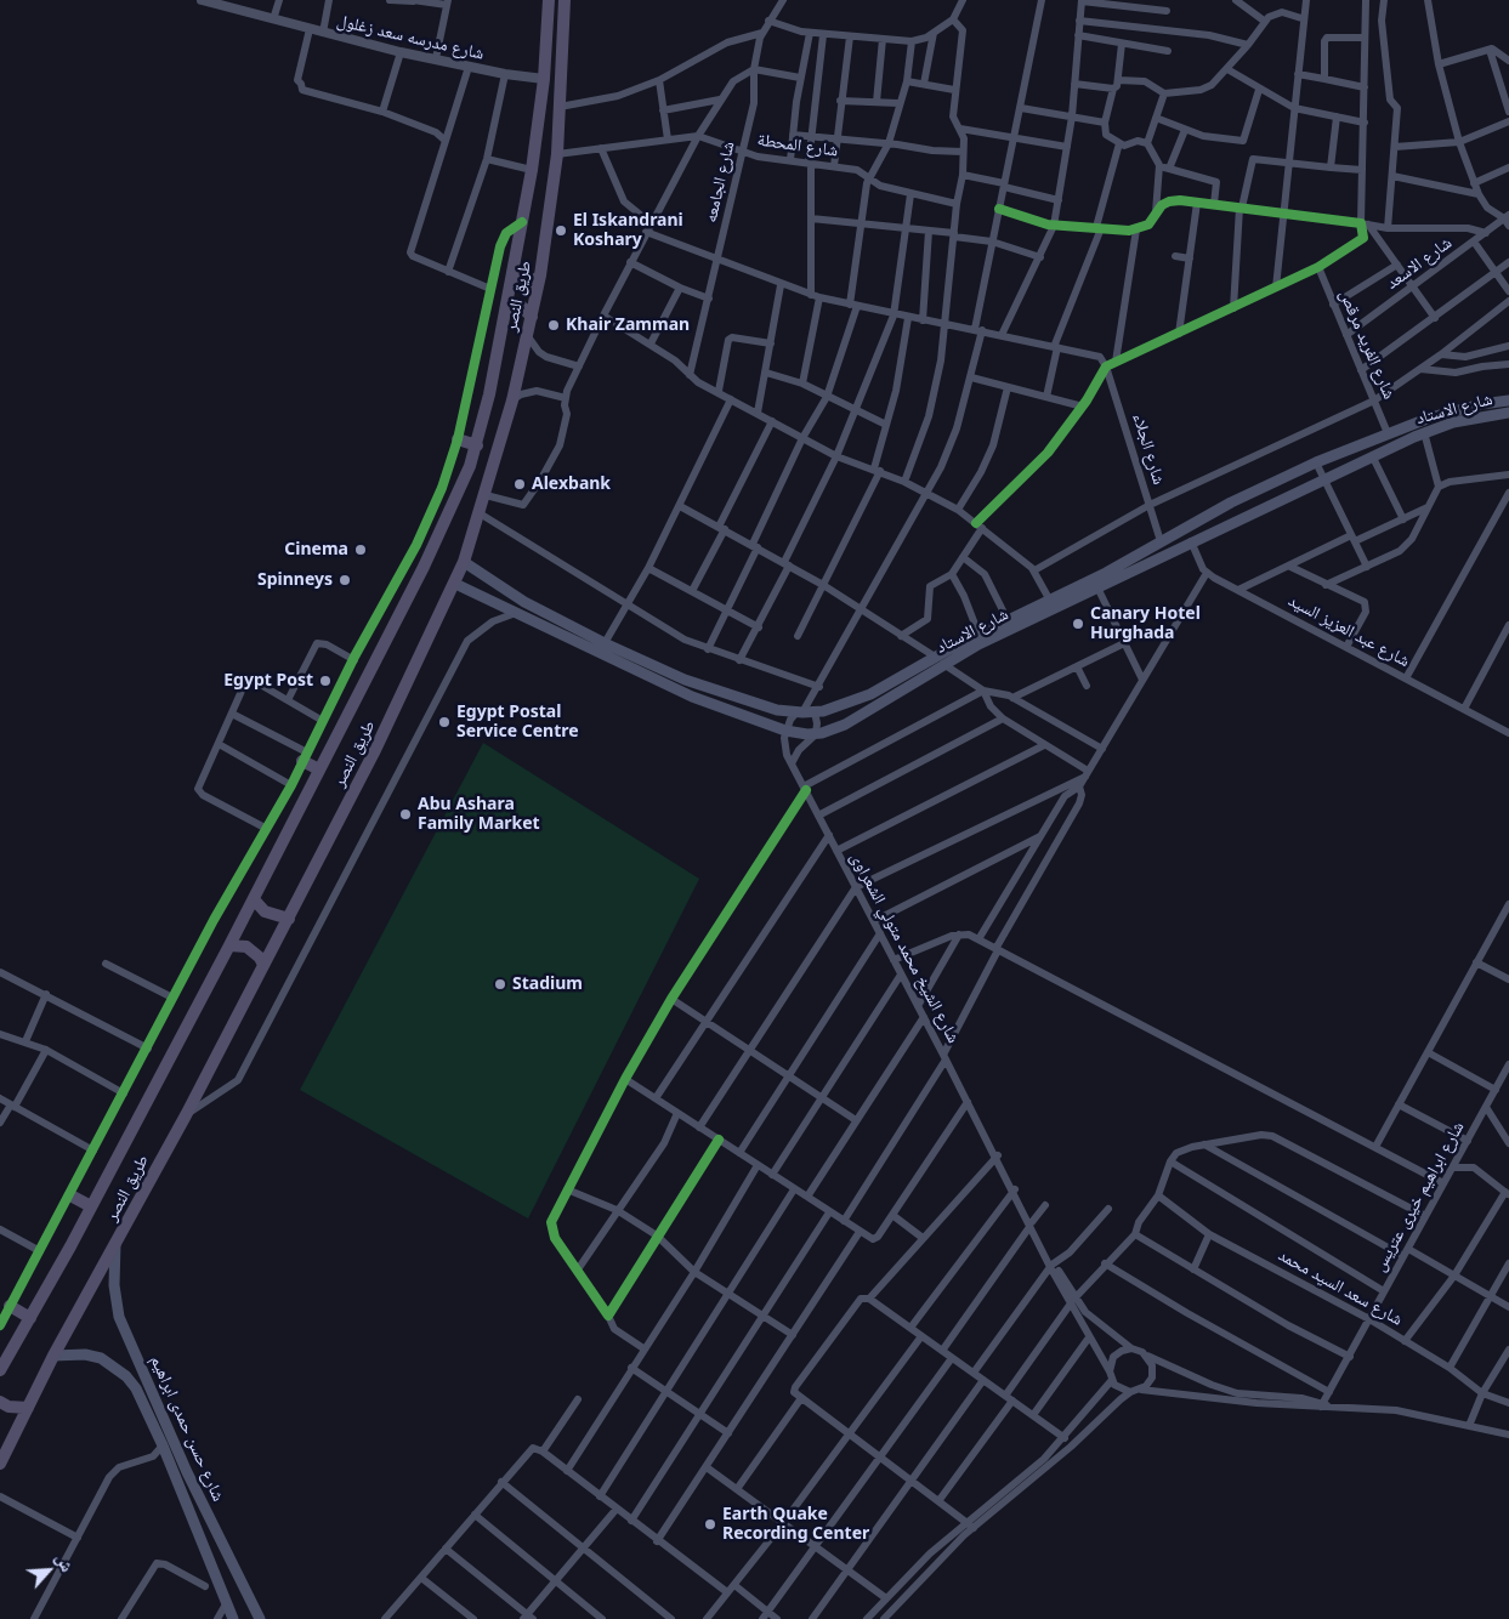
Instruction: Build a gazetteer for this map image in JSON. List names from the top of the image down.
{
  "streets": {
    "main road": ["طريق النصر", "شارع الاستاد", "شارع حسن حمدى ابراهيم"],
    "street": [
      "شارع مدرسه سعد زغلول",
      "شارع المحطة",
      "شارع الجامعه",
      "شارع الاسعد",
      "شارع الفريد مرقص",
      "شارع الجلاء",
      "شارع عبد العزيز السيد",
      "شارع الشيخ محمد متولي الشعراوى",
      "شارع ابراهيم خيرى عتريس",
      "شارع سعد السيد محمد"
    ]
  },
  "crossings": [
    ["شارع مدرسه سعد زغلول", "طريق النصر"],
    ["شارع المحطة", "شارع الجامعه"],
    ["شارع المحطة", "طريق النصر"],
    ["شارع الاسعد", "شارع الفريد مرقص"],
    ["طريق النصر", "شارع الاستاد"],
    ["طريق النصر", "شارع حسن حمدى ابراهيم"],
    ["شارع الفريد مرقص", "شارع الاستاد"],
    ["شارع الاستاد", "شارع الجلاء"],
    ["شارع الاستاد", "شارع الشيخ محمد متولي الشعراوى"],
    ["شارع ابراهيم خيرى عتريس", "شارع سعد السيد محمد"]
  ],
  "places": [
    "El Iskandrani Koshary",
    "Khair Zamman",
    "Alexbank",
    "Cinema",
    "Spinneys",
    "Canary Hotel Hurghada",
    "Egypt Post",
    "Egypt Postal Service Centre",
    "Abu Ashara Family Market",
    "Stadium",
    "Earth Quake Recording Center"
  ],
  "north": "top right"
}
